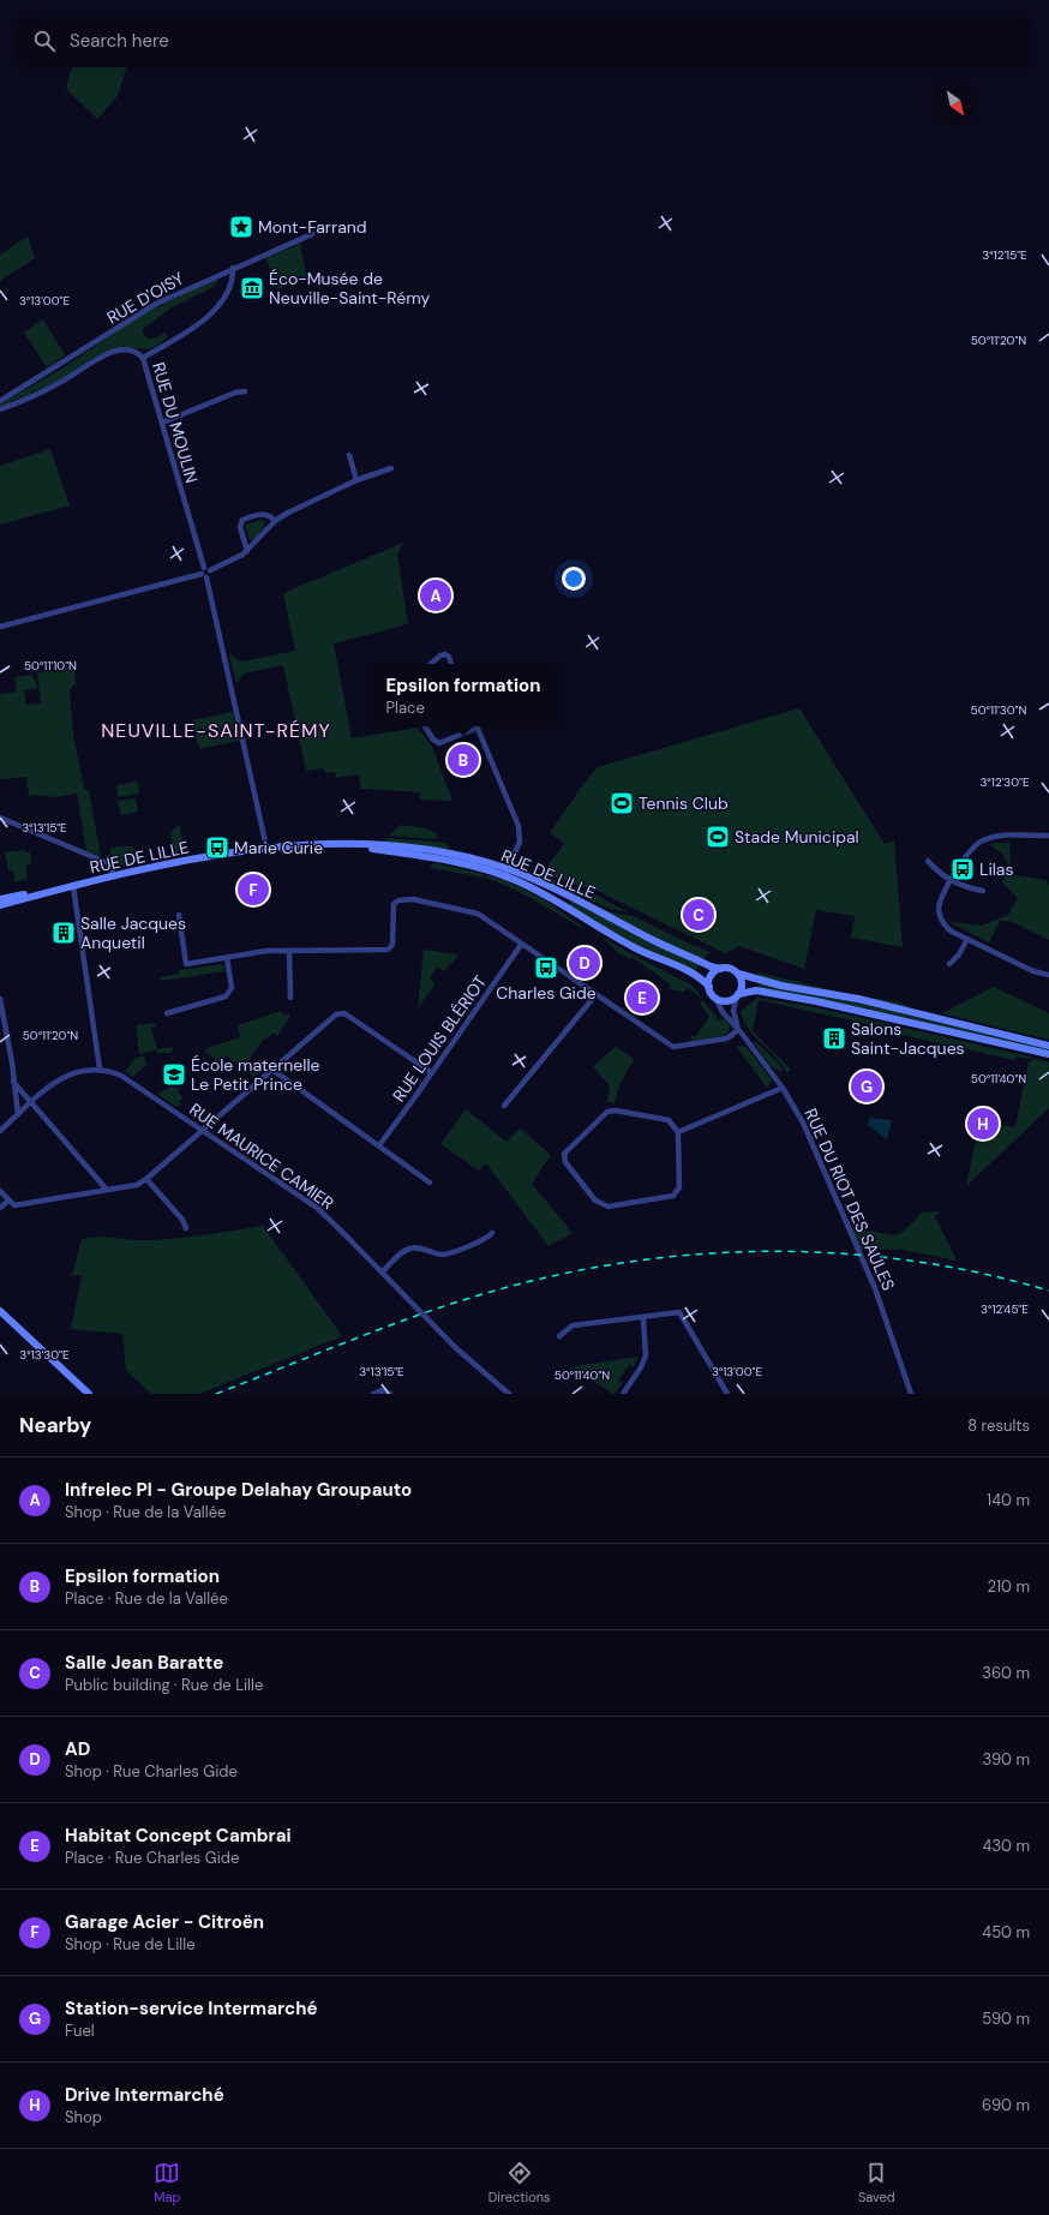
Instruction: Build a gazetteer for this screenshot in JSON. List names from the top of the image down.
{
  "streets": {
    "main road": ["RUE DE LILLE"],
    "street": [
      "RUE D'OISY",
      "RUE DU MOULIN",
      "RUE LOUIS BLÉRIOT",
      "RUE MAURICE CAMIER",
      "RUE DU RIOT DES SAULES"
    ]
  },
  "crossings": [
    ["RUE D'OISY", "RUE DU MOULIN"],
    ["RUE DU MOULIN", "RUE DE LILLE"],
    ["RUE DE LILLE", "RUE DU RIOT DES SAULES"]
  ],
  "districts": ["NEUVILLE-SAINT-RÉMY"],
  "places": {
    "place": ["Mont-Farrand"],
    "museum": ["Éco-Musée de Neuville-Saint-Rémy"],
    "sports": ["Tennis Club", "Stade Municipal"],
    "bus stop": ["Marie Curie", "Lilas", "Charles Gide"],
    "building": ["Salle Jacques Anquetil", "Salons Saint-Jacques"],
    "school or university": ["École maternelle Le Petit Prince"]
  },
  "north": "bottom right",
  "page": {
    "search": "Search here",
    "pins": [
      "A",
      "B",
      "F",
      "C",
      "D",
      "E",
      "G",
      "H"
    ],
    "popup": ["Epsilon formation", "Place"],
    "heading": ["Nearby", "8 results"],
    "list": [
      {
        "mark": "A",
        "name": "Infrelec Pl - Groupe Delahay Groupauto",
        "note": "Shop · Rue de la Vallée",
        "value": "140 m"
      },
      {
        "mark": "B",
        "name": "Epsilon formation",
        "note": "Place · Rue de la Vallée",
        "value": "210 m"
      },
      {
        "mark": "C",
        "name": "Salle Jean Baratte",
        "note": "Public building · Rue de Lille",
        "value": "360 m"
      },
      {
        "mark": "D",
        "name": "AD",
        "note": "Shop · Rue Charles Gide",
        "value": "390 m"
      },
      {
        "mark": "E",
        "name": "Habitat Concept Cambrai",
        "note": "Place · Rue Charles Gide",
        "value": "430 m"
      },
      {
        "mark": "F",
        "name": "Garage Acier - Citroën",
        "note": "Shop · Rue de Lille",
        "value": "450 m"
      },
      {
        "mark": "G",
        "name": "Station-service Intermarché",
        "note": "Fuel",
        "value": "590 m"
      },
      {
        "mark": "H",
        "name": "Drive Intermarché",
        "note": "Shop",
        "value": "690 m"
      }
    ],
    "nav": ["Map", "Directions", "Saved"]
  },
  "coordinates": [
    "3°12'15\"E",
    "3°13'00\"E",
    "50°11'20\"N",
    "50°11'10\"N",
    "50°11'30\"N",
    "3°12'30\"E",
    "3°13'15\"E",
    "50°11'40\"N",
    "3°12'45\"E",
    "3°13'30\"E"
  ]
}
